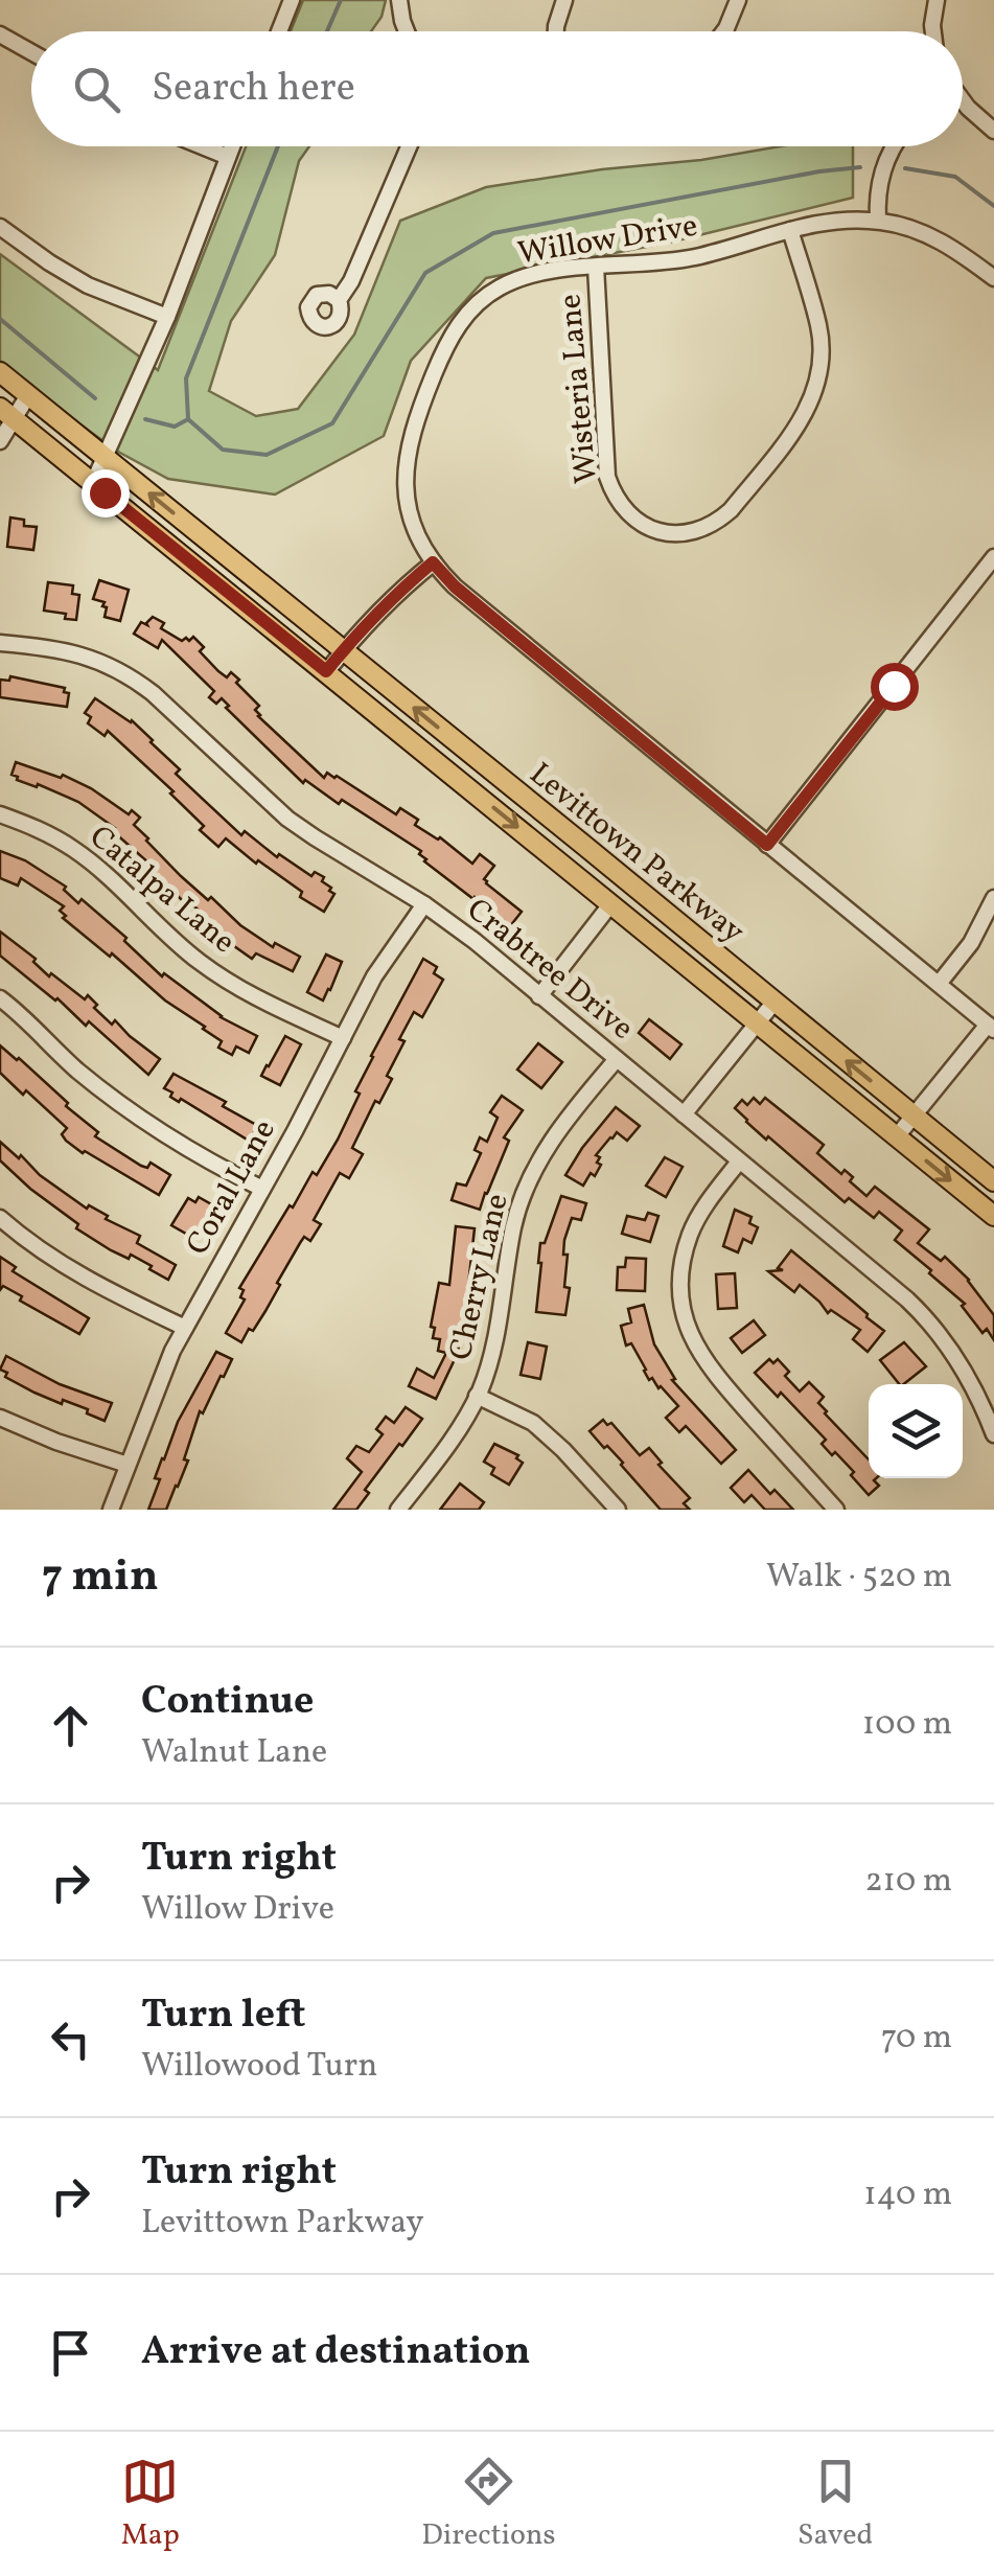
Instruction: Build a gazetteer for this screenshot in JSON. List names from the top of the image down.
{
  "streets": {
    "main road": ["Levittown Parkway"],
    "street": [
      "Willow Drive",
      "Wisteria Lane",
      "Catalpa Lane",
      "Crabtree Drive",
      "Coral Lane",
      "Cherry Lane"
    ]
  },
  "crossings": [
    ["Willow Drive", "Wisteria Lane"],
    ["Catalpa Lane", "Coral Lane"],
    ["Crabtree Drive", "Coral Lane"],
    ["Crabtree Drive", "Cherry Lane"]
  ],
  "page": {
    "search": "Search here",
    "heading": ["7 min", "Walk · 520 m"],
    "list": [
      ["Continue", "Walnut Lane", "100 m"],
      ["Turn right", "Willow Drive", "210 m"],
      ["Turn left", "Willowood Turn", "70 m"],
      ["Turn right", "Levittown Parkway", "140 m"],
      "Arrive at destination"
    ],
    "nav": ["Map", "Directions", "Saved"]
  }
}
